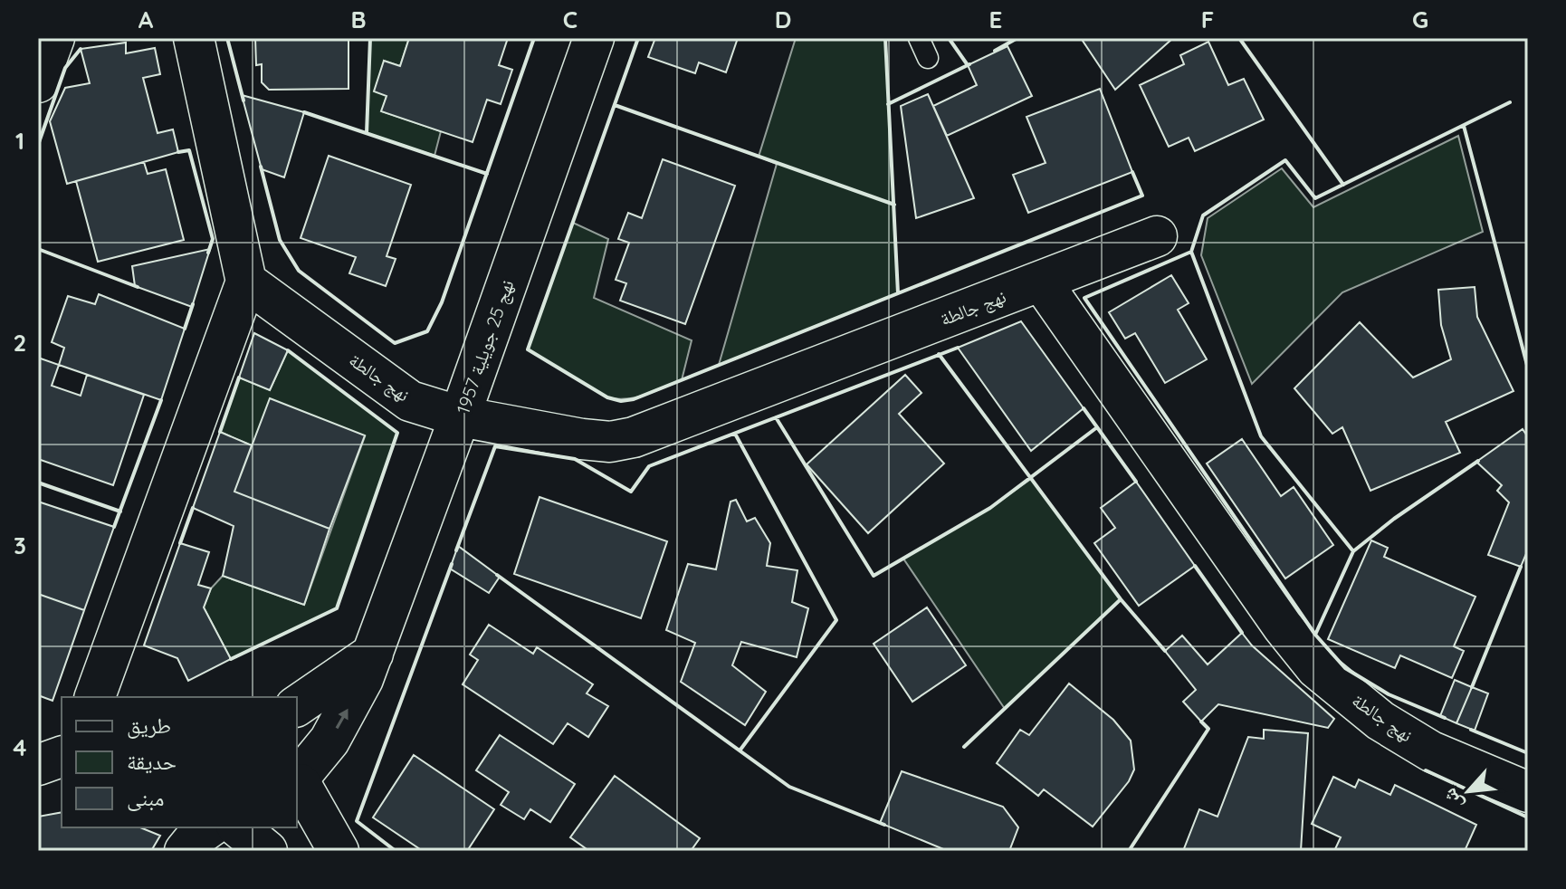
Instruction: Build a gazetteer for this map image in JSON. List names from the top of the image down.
{
  "streets": {
    "street": ["نهج جالطة", "نهج 25 جويلية 1957"]
  },
  "crossings": [
    ["نهج جالطة", "نهج 25 جويلية 1957"]
  ],
  "legend": ["طريق", "حديقة", "مبنى"],
  "north": "bottom left",
  "grid": {
    "columns": [
      "A",
      "B",
      "C",
      "D",
      "E",
      "F",
      "G"
    ],
    "rows": [
      "1",
      "2",
      "3",
      "4"
    ]
  }
}
